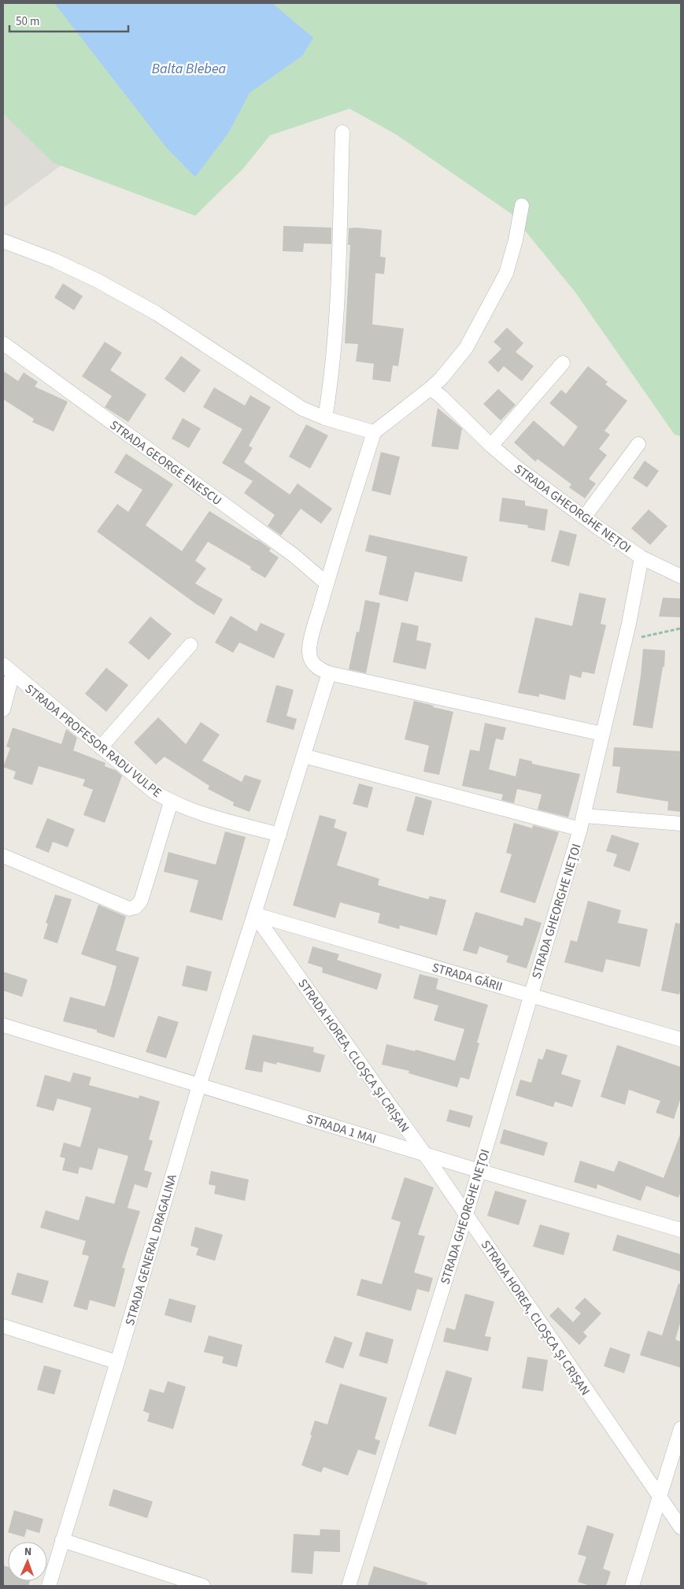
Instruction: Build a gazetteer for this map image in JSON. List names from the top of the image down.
{
  "streets": {
    "street": [
      "STRADA GEORGE ENESCU",
      "STRADA GHEORGHE NEȚOI",
      "STRADA PROFESOR RADU VULPE",
      "STRADA GĂRII",
      "STRADA HOREA, CLOȘCA ȘI CRIȘAN",
      "STRADA 1 MAI",
      "STRADA GENERAL DRAGALINA"
    ]
  },
  "crossings": [
    ["STRADA GHEORGHE NEȚOI", "STRADA GĂRII"],
    ["STRADA GHEORGHE NEȚOI", "STRADA HOREA, CLOȘCA ȘI CRIȘAN"],
    ["STRADA GHEORGHE NEȚOI", "STRADA 1 MAI"],
    ["STRADA GĂRII", "STRADA HOREA, CLOȘCA ȘI CRIȘAN"],
    ["STRADA GĂRII", "STRADA GENERAL DRAGALINA"],
    ["STRADA HOREA, CLOȘCA ȘI CRIȘAN", "STRADA 1 MAI"],
    ["STRADA HOREA, CLOȘCA ȘI CRIȘAN", "STRADA GENERAL DRAGALINA"],
    ["STRADA 1 MAI", "STRADA GENERAL DRAGALINA"]
  ],
  "water": ["Balta Blebea"],
  "scale_bar": "50 m",
  "north": "top"
}
